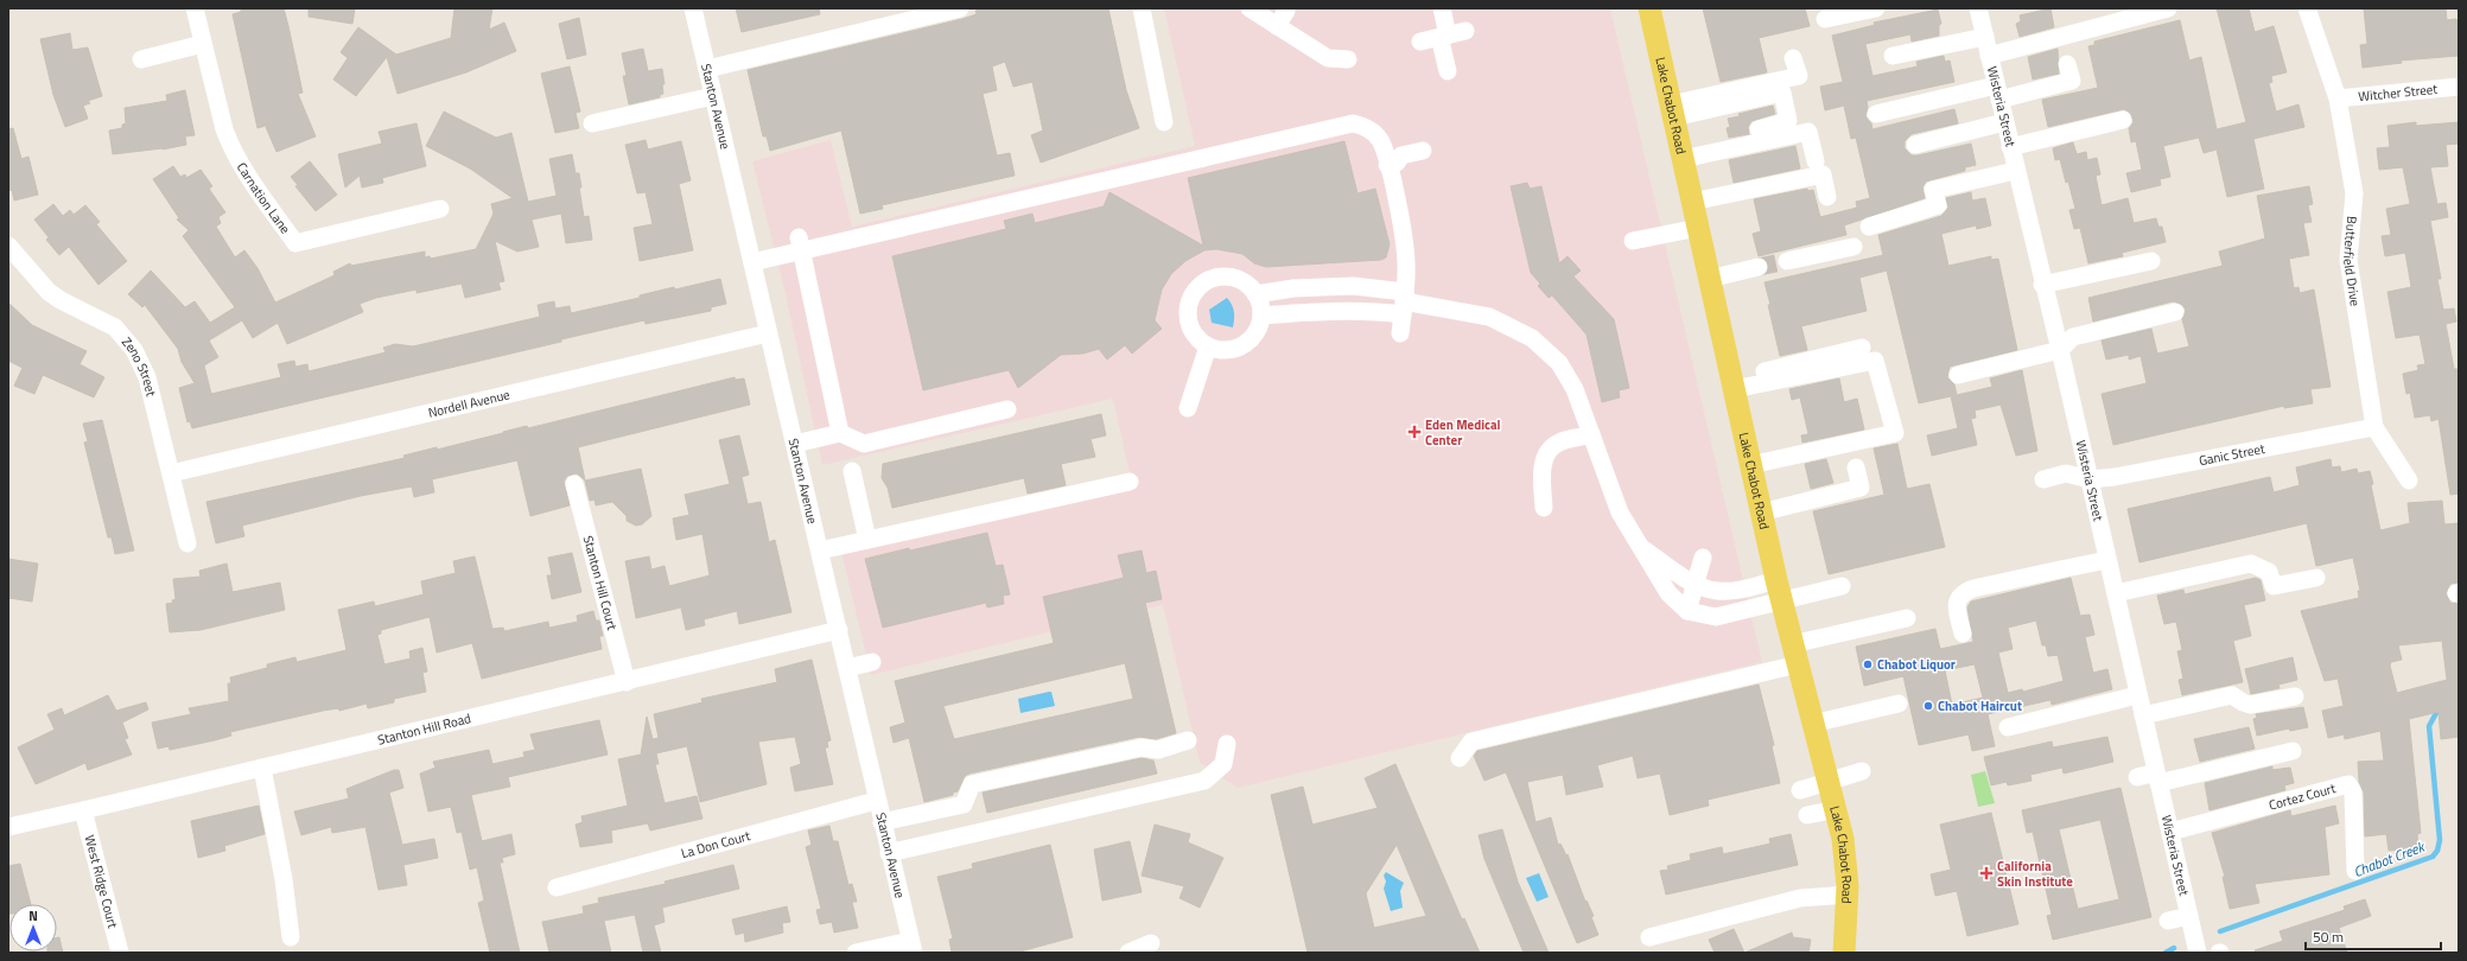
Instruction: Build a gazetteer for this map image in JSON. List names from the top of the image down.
{
  "streets": {
    "main road": ["Lake Chabot Road"],
    "street": [
      "Witcher Street",
      "Stanton Avenue",
      "Wisteria Street",
      "Carnation Lane",
      "Butterfield Drive",
      "Zeno Street",
      "Nordell Avenue",
      "Ganic Street",
      "Stanton Hill Court",
      "Stanton Hill Road",
      "Cortez Court",
      "La Don Court",
      "West Ridge Court"
    ]
  },
  "crossings": [
    ["Witcher Street", "Butterfield Drive"],
    ["Stanton Avenue", "Nordell Avenue"],
    ["Stanton Avenue", "Stanton Hill Road"],
    ["Stanton Avenue", "La Don Court"],
    ["Wisteria Street", "Ganic Street"],
    ["Wisteria Street", "Cortez Court"],
    ["Butterfield Drive", "Ganic Street"],
    ["Zeno Street", "Nordell Avenue"],
    ["Stanton Hill Court", "Stanton Hill Road"],
    ["Stanton Hill Road", "West Ridge Court"]
  ],
  "water": ["Chabot Creek"],
  "places": {
    "health": ["Eden Medical Center", "California Skin Institute"],
    "other": ["Chabot Liquor", "Chabot Haircut"]
  },
  "scale_bar": "50 m",
  "north": "top"
}
